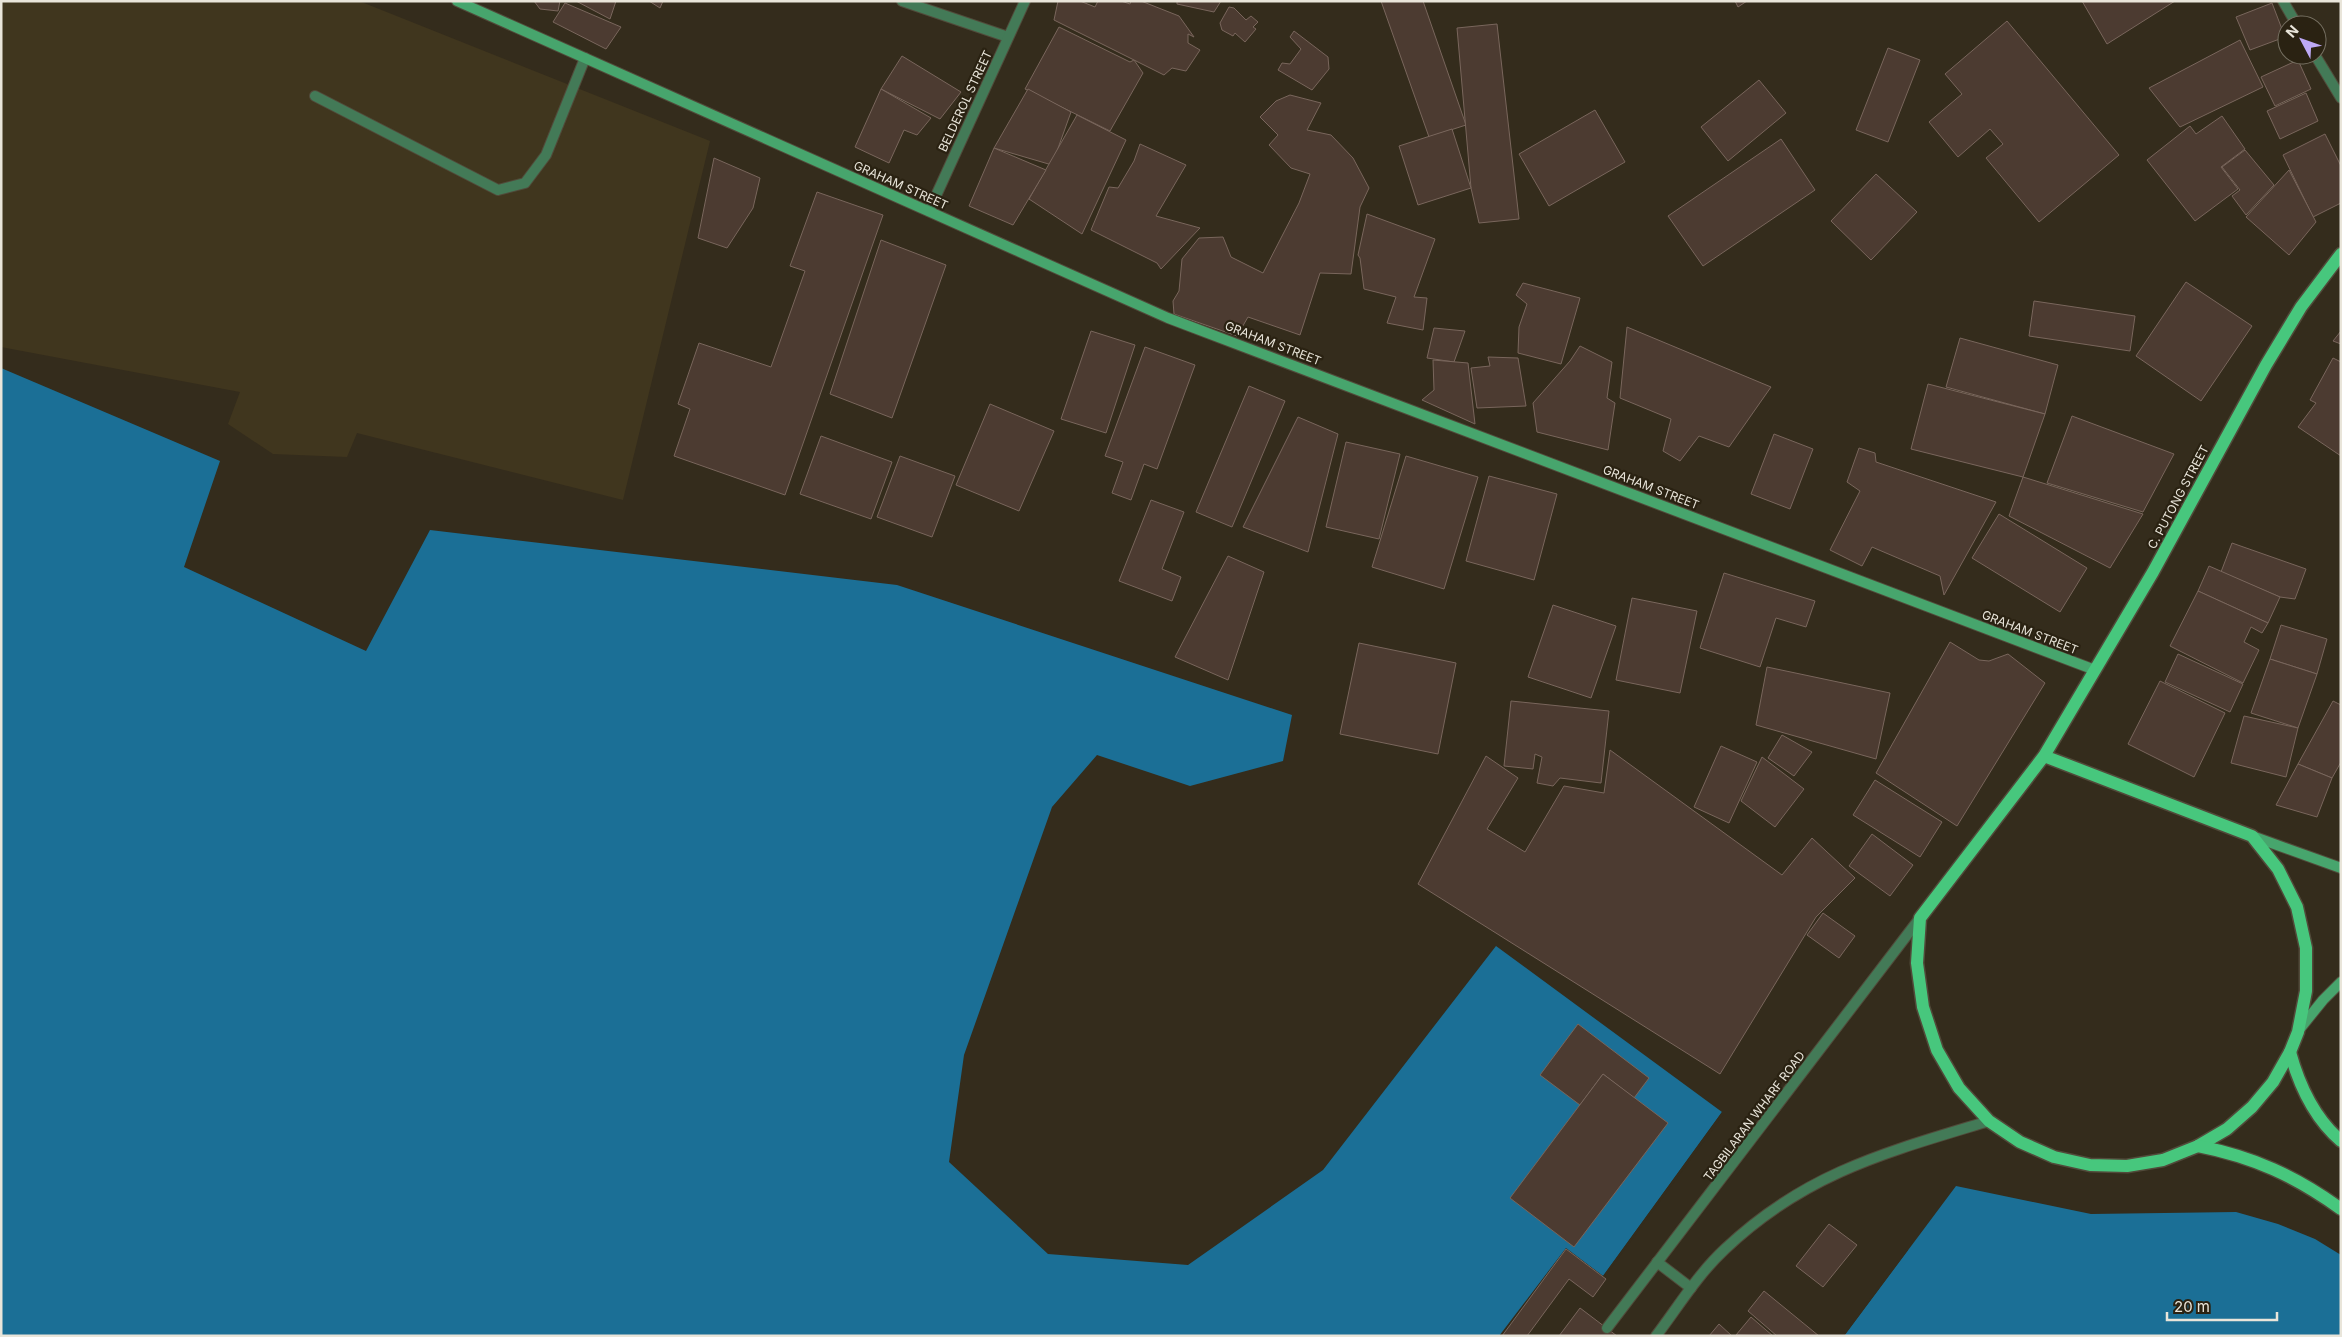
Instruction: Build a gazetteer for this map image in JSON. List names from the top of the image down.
{
  "streets": {
    "main road": ["GRAHAM STREET", "C. PUTONG STREET"],
    "street": ["BELDEROL STREET", "TAGBILARAN WHARF ROAD"]
  },
  "crossings": [
    ["BELDEROL STREET", "GRAHAM STREET"],
    ["GRAHAM STREET", "C. PUTONG STREET"],
    ["C. PUTONG STREET", "TAGBILARAN WHARF ROAD"]
  ],
  "scale_bar": "20 m",
  "north": "top left"
}
